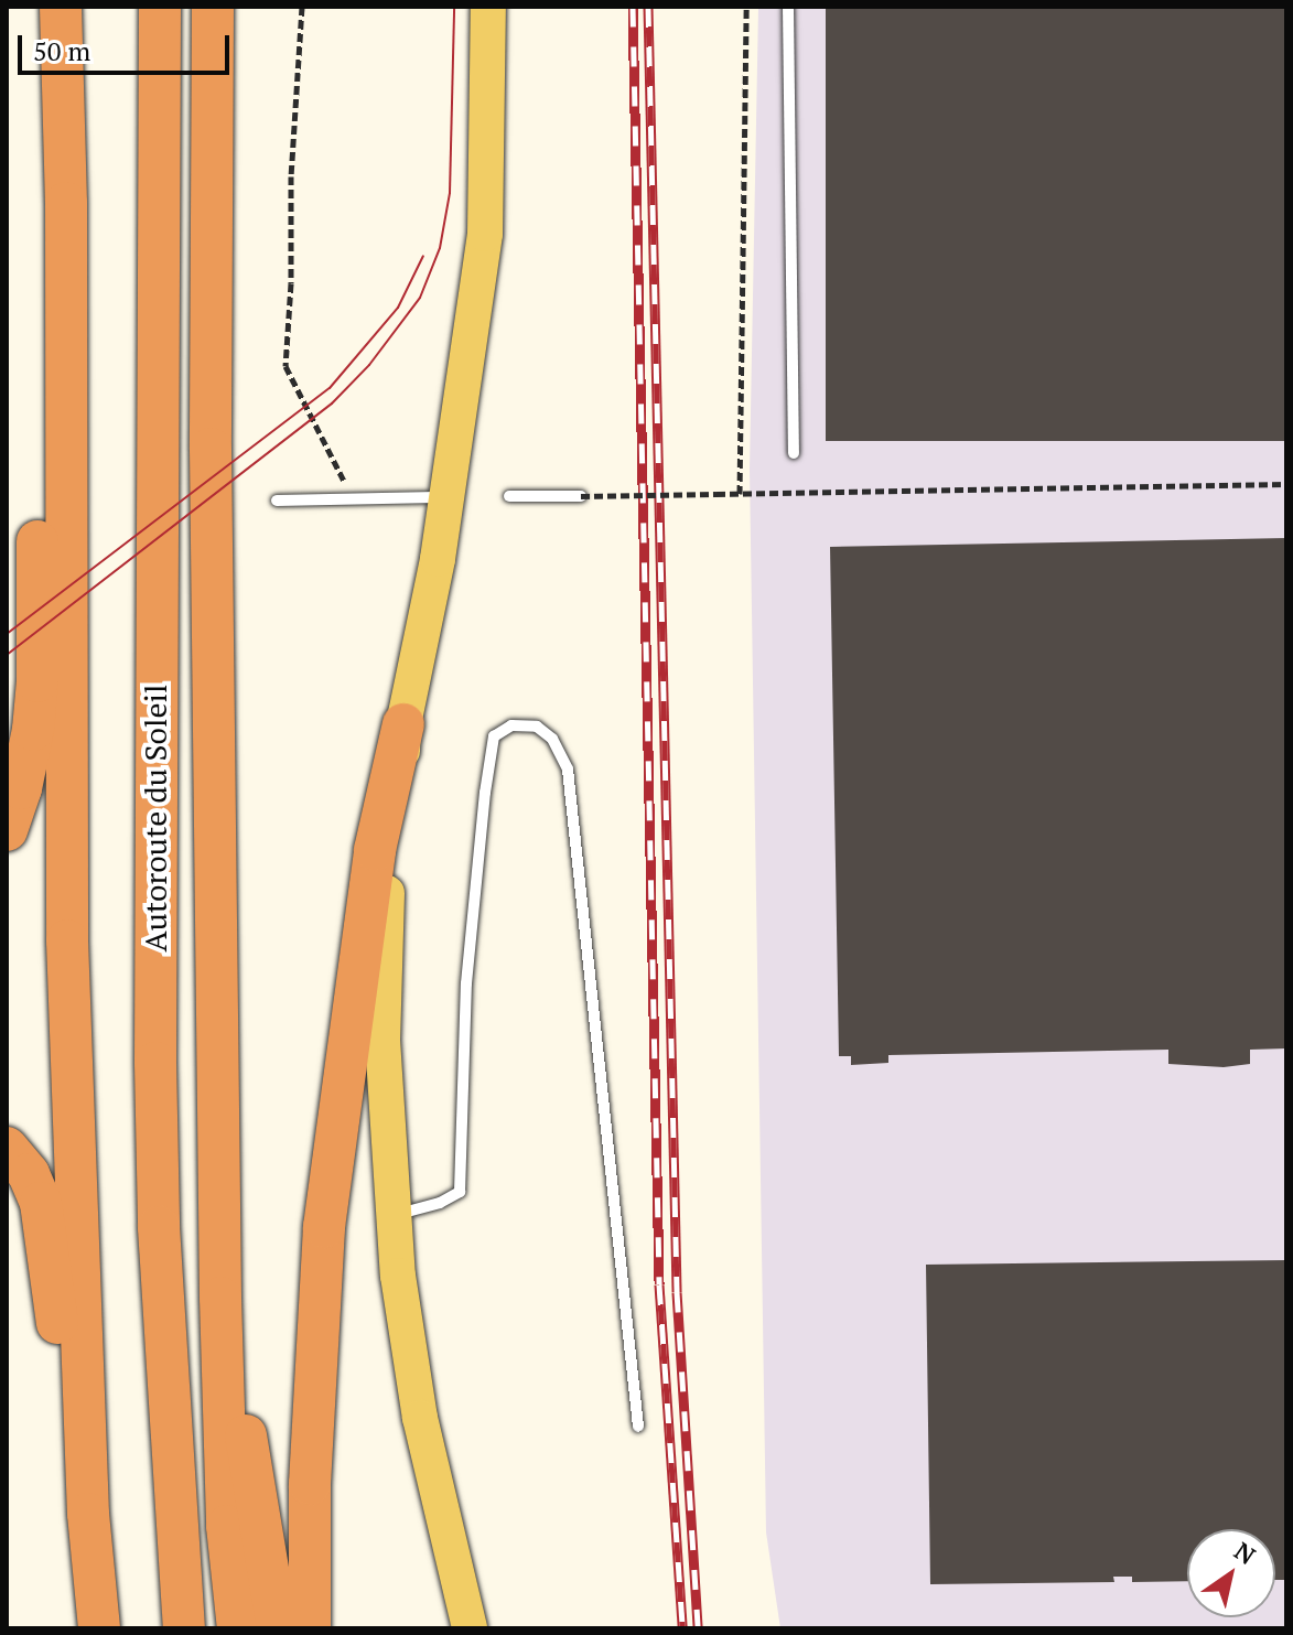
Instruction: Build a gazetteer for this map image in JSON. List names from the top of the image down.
{
  "streets": {
    "highway": ["Autoroute du Soleil"]
  },
  "scale_bar": "50 m",
  "north": "top right"
}
